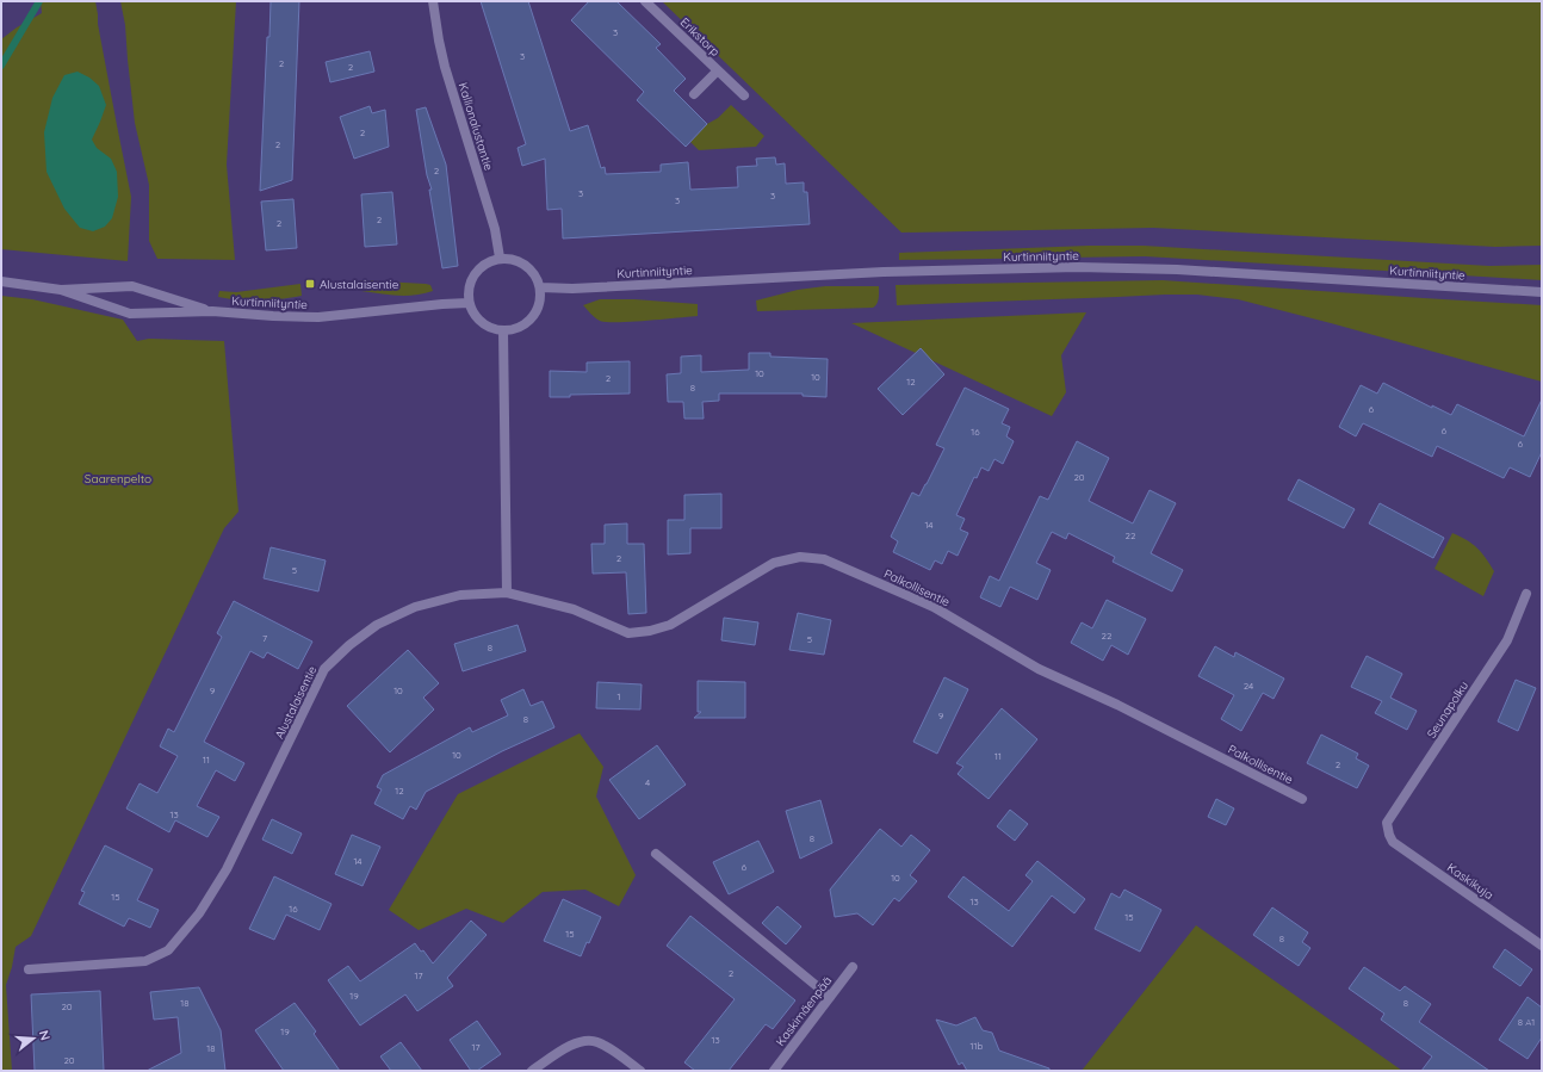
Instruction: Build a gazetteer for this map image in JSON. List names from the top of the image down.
{
  "streets": {
    "street": [
      "Erikstorp",
      "Kallionalustantie",
      "Kurtinniityntie",
      "Palkollisentie",
      "Alustalaisentie",
      "Seunapolku",
      "Kaskikuja",
      "Kaskimäenpää"
    ]
  },
  "crossings": [
    ["Kallionalustantie", "Kurtinniityntie"],
    ["Palkollisentie", "Alustalaisentie"],
    ["Seunapolku", "Kaskikuja"]
  ],
  "parks": ["Saarenpelto"],
  "places": {
    "transit": ["Alustalaisentie"]
  },
  "house_numbers": [
    "3",
    "3",
    "2",
    "2",
    "2",
    "2",
    "2",
    "3",
    "3",
    "3",
    "2",
    "2",
    "10",
    "10",
    "2",
    "12",
    "8",
    "6",
    "6",
    "16",
    "6",
    "20",
    "14",
    "22",
    "2",
    "5",
    "22",
    "7",
    "5",
    "8",
    "24",
    "9",
    "10",
    "1",
    "9",
    "8",
    "10",
    "11",
    "11",
    "2",
    "4",
    "12",
    "13",
    "8",
    "14",
    "6",
    "10",
    "15",
    "13",
    "16",
    "15",
    "15",
    "8",
    "2",
    "17",
    "19",
    "18",
    "8",
    "20",
    "8 A1",
    "19",
    "13",
    "11b",
    "17",
    "18",
    "20"
  ],
  "north": "right"
}
